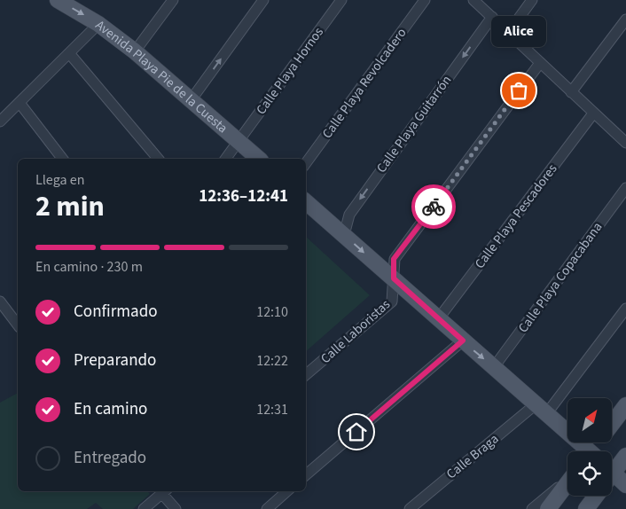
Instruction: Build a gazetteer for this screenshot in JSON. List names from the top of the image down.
{
  "streets": {
    "main road": ["Avenida Playa Pie de la Cuesta"],
    "street": [
      "Calle Playa Hornos",
      "Calle Playa Revolcadero",
      "Calle Playa Guitarrón",
      "Calle Playa Pescadores",
      "Calle Playa Copacabana",
      "Calle Laboristas",
      "Calle Braga"
    ]
  },
  "crossings": [
    ["Calle Playa Hornos", "Avenida Playa Pie de la Cuesta"]
  ],
  "one_way": ["Calle Playa Guitarrón"],
  "places": ["Alice"],
  "north": "top right",
  "page": {
    "bubble": "Alice",
    "heading": ["2 min", "Llega en", "12:36–12:41"],
    "bar": "En camino · 230 m",
    "list": [
      ["Confirmado", "12:10"],
      ["Preparando", "12:22"],
      ["En camino", "12:31"],
      "Entregado"
    ]
  }
}
